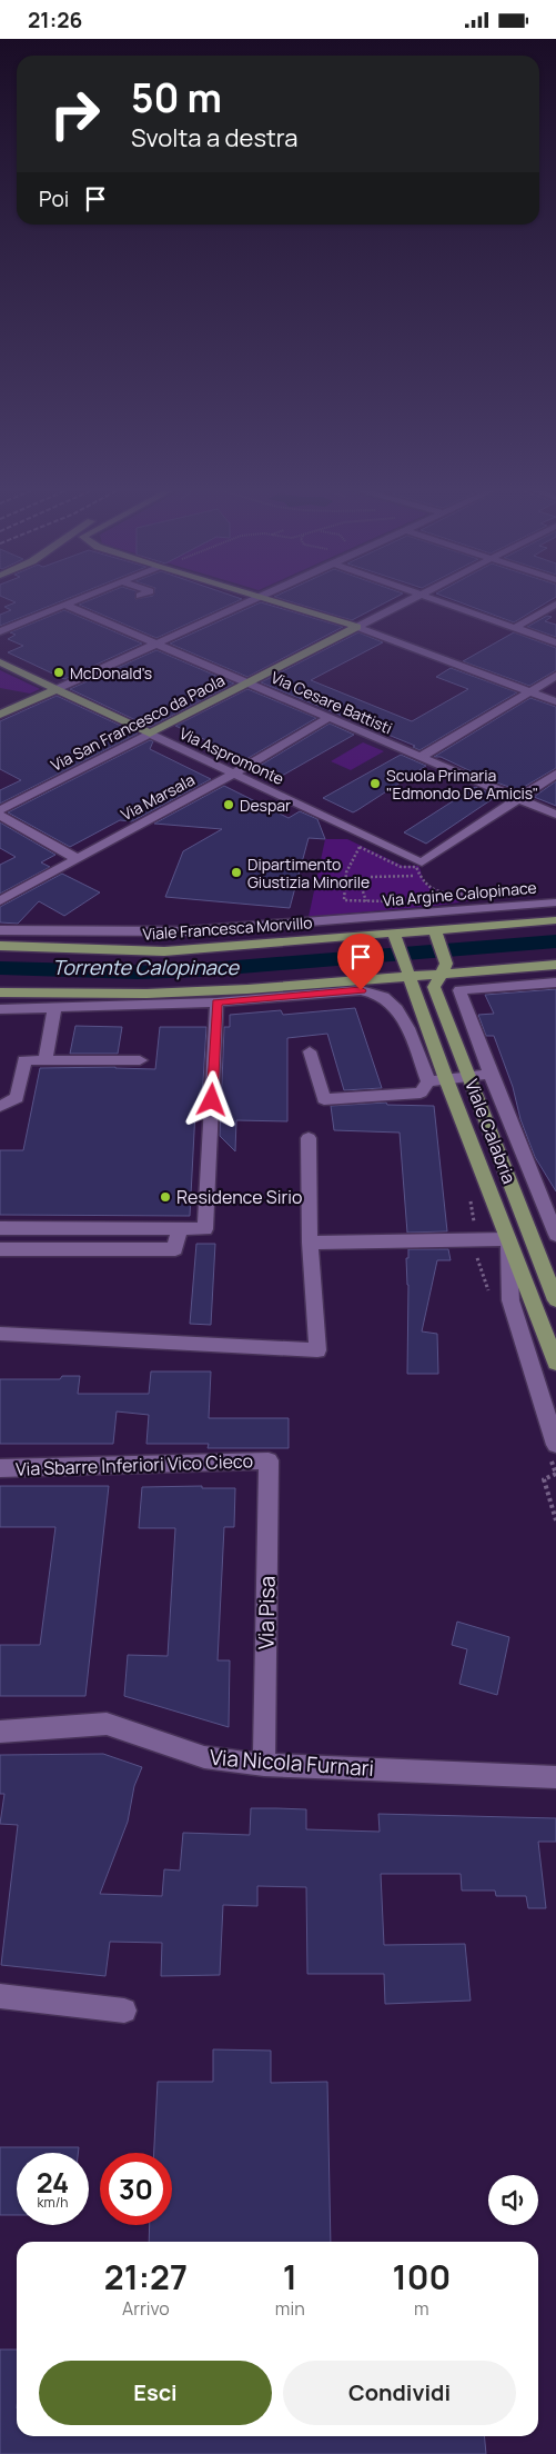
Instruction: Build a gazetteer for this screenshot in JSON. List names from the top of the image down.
{
  "streets": {
    "main road": [
      "Via San Francesco da Paola",
      "Via Aspromonte",
      "Viale Francesca Morvillo",
      "Viale Calabria"
    ],
    "street": [
      "Via Cesare Battisti",
      "Via Marsala",
      "Via Argine Calopinace",
      "Via Sbarre Inferiori Vico Cieco",
      "Via Pisa",
      "Via Nicola Furnari"
    ]
  },
  "crossings": [
    ["Via Cesare Battisti", "Via San Francesco da Paola"],
    ["Via Cesare Battisti", "Via Aspromonte"],
    ["Via Cesare Battisti", "Via Marsala"],
    ["Via San Francesco da Paola", "Via Aspromonte"],
    ["Via Aspromonte", "Via Marsala"],
    ["Viale Francesca Morvillo", "Viale Calabria"],
    ["Via Sbarre Inferiori Vico Cieco", "Via Pisa"],
    ["Via Pisa", "Via Nicola Furnari"]
  ],
  "water": ["Torrente Calopinace"],
  "places": [
    "McDonald's",
    "Scuola Primaria \"Edmondo De Amicis\"",
    "Despar",
    "Dipartimento Giustizia Minorile",
    "Residence Sirio"
  ],
  "page": {
    "status": "21:26",
    "turn": ["50 m", "Svolta a destra"],
    "then": "Poi",
    "speed": "24 km/h",
    "limit": "30",
    "eta": [
      "21:27",
      "Arrivo",
      "1",
      "min",
      "100",
      "m"
    ],
    "buttons": ["Esci", "Condividi"]
  }
}
